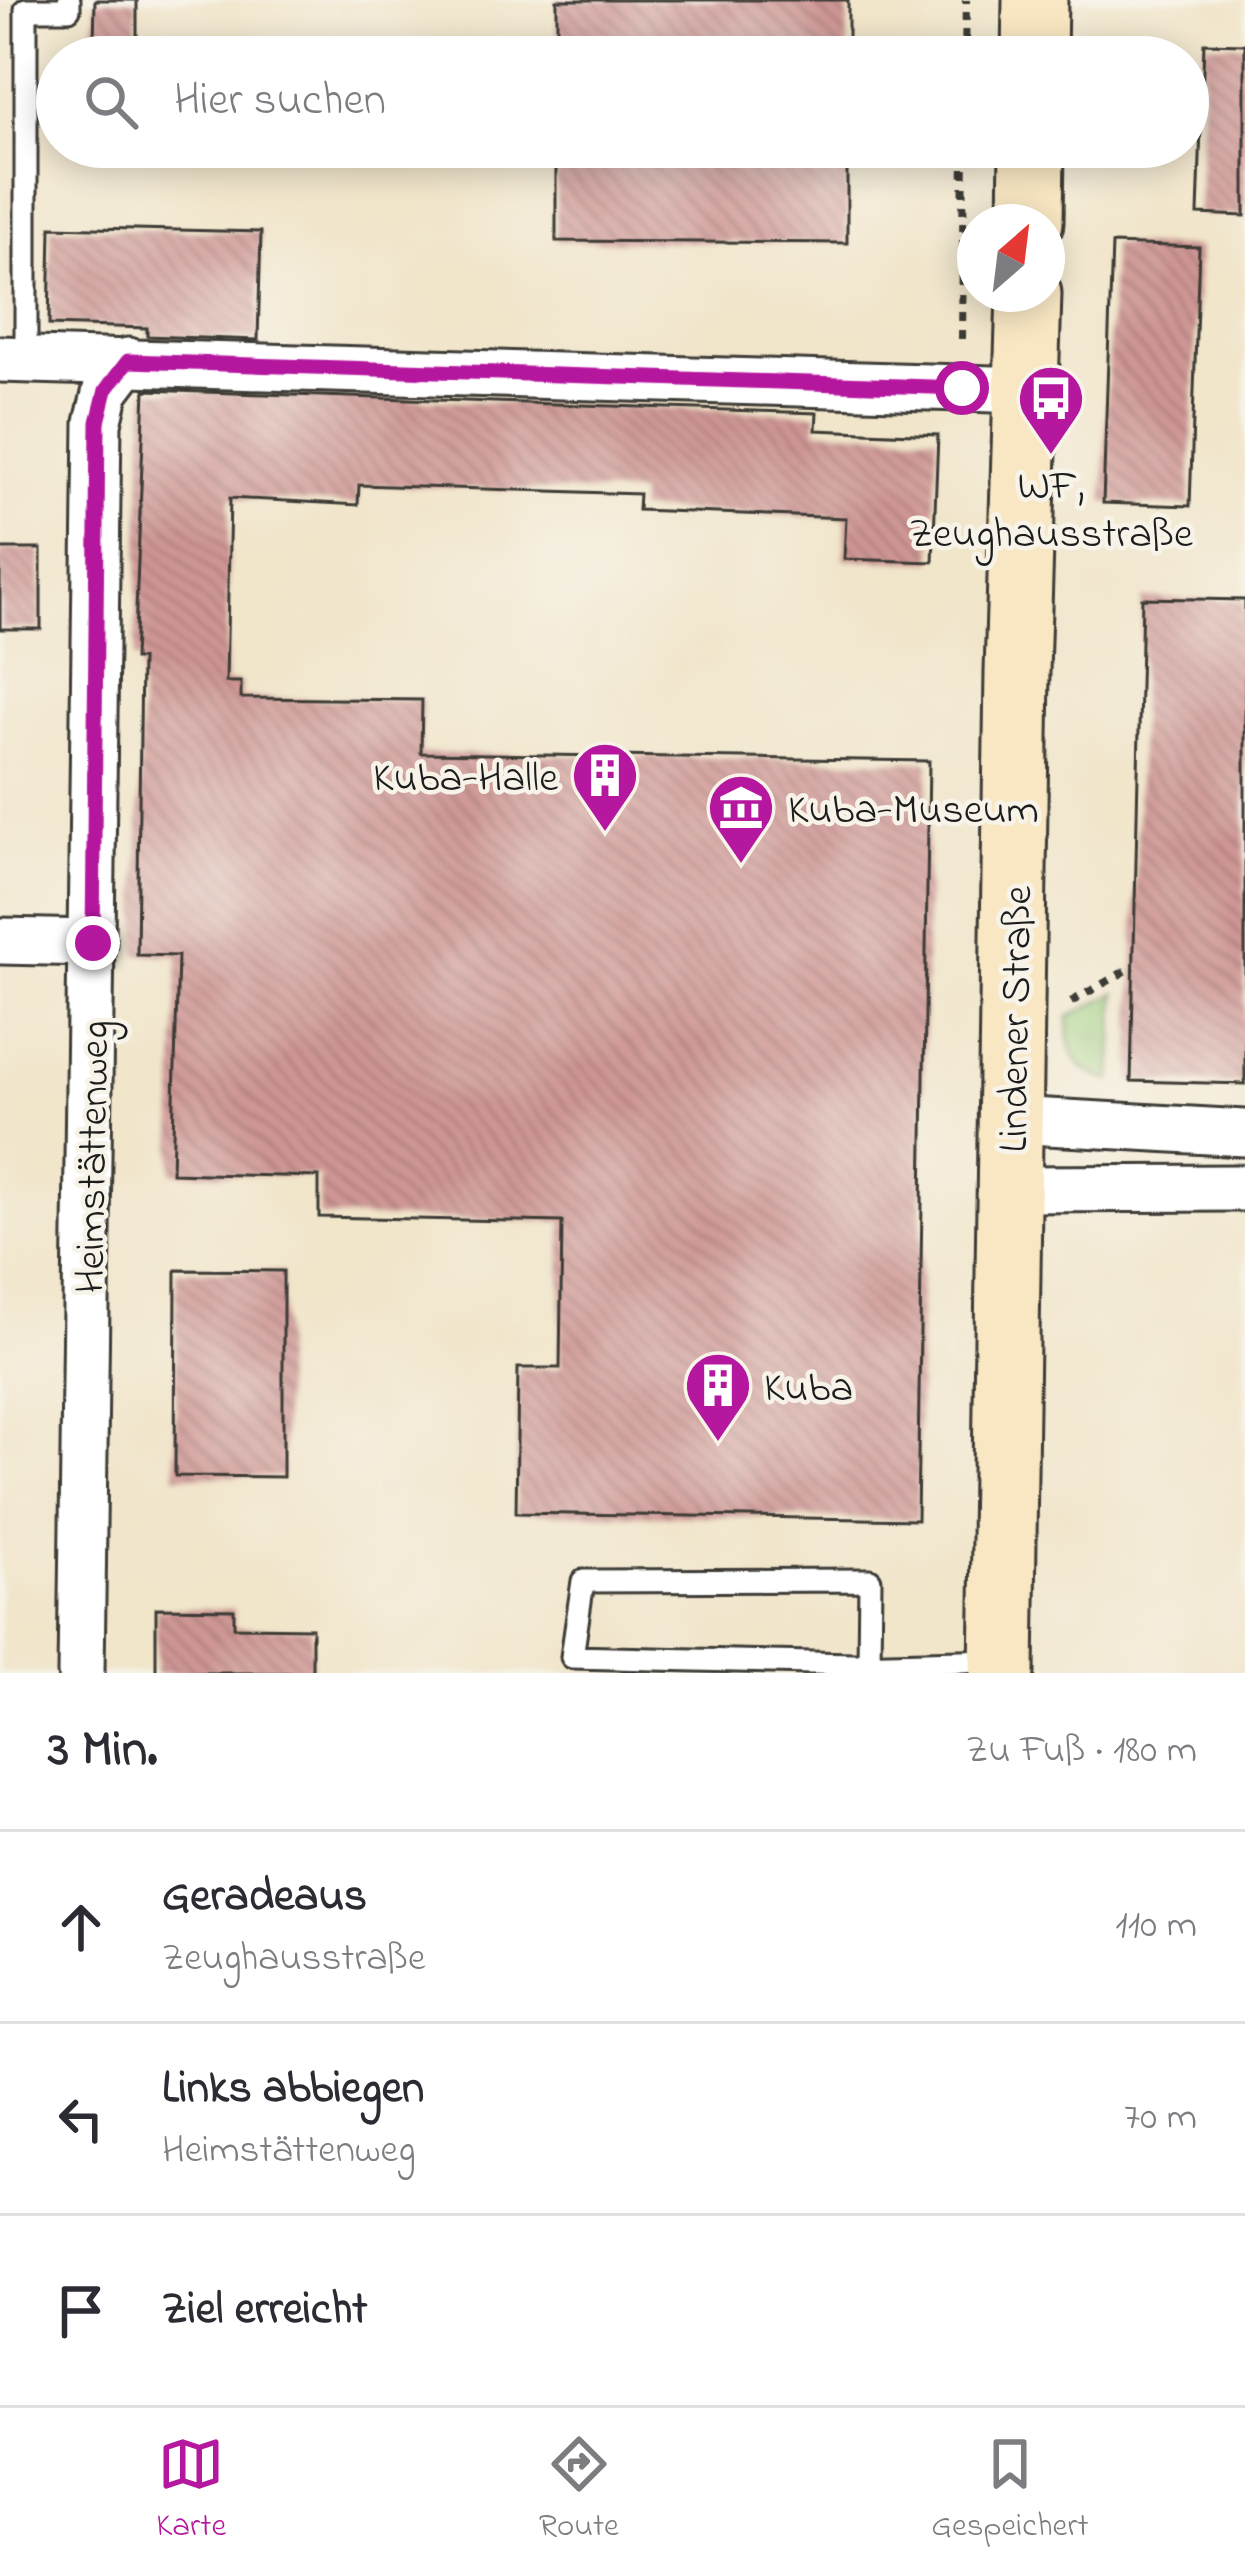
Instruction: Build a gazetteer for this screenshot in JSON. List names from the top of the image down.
{
  "streets": {
    "main road": ["Lindener Straße"],
    "street": ["Heimstättenweg"]
  },
  "places": {
    "bus stop": ["WF, Zeughausstraße"],
    "building": ["Kuba-Halle", "Kuba"],
    "museum": ["Kuba-Museum"]
  },
  "north": "top right",
  "page": {
    "search": "Hier suchen",
    "heading": ["3 Min.", "Zu Fuß · 180 m"],
    "list": [
      ["Geradeaus", "Zeughausstraße", "110 m"],
      ["Links abbiegen", "Heimstättenweg", "70 m"],
      "Ziel erreicht"
    ],
    "nav": ["Karte", "Route", "Gespeichert"]
  }
}
